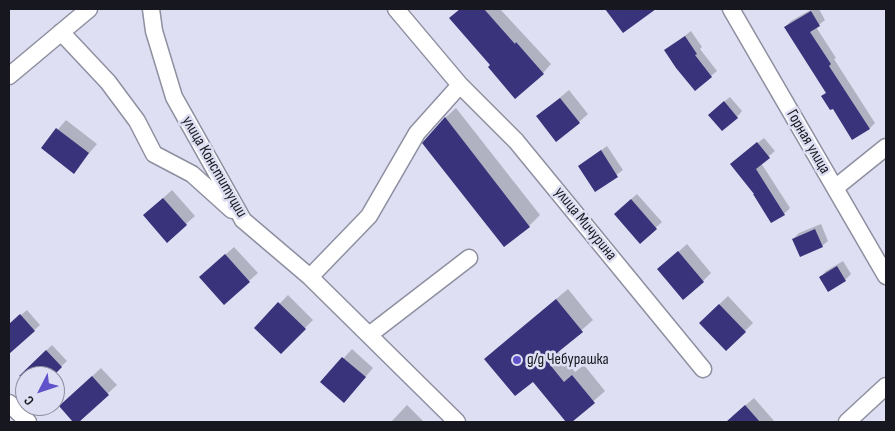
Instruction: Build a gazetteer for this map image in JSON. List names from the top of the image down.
{
  "streets": {
    "street": ["Горная улица", "улица Конституции", "улица Мичурина"]
  },
  "places": ["д/д Чебурашка"],
  "north": "bottom left"
}
